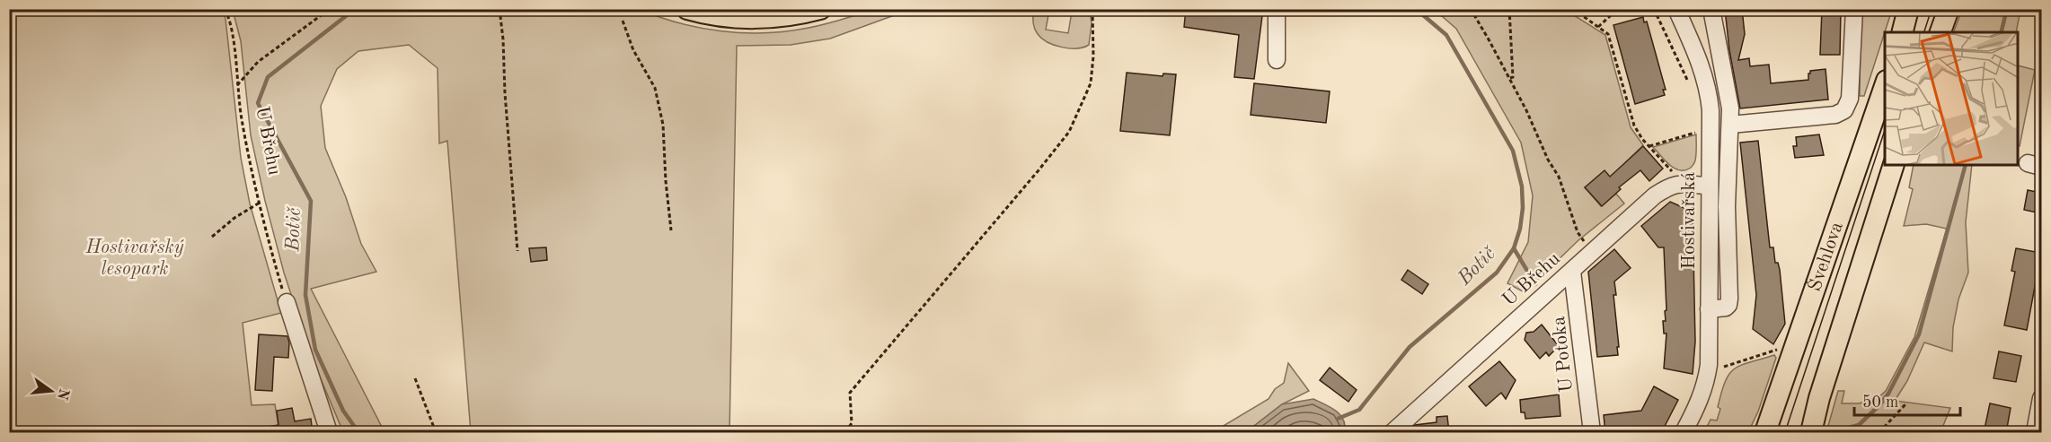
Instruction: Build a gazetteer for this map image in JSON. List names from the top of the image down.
{
  "streets": {
    "main road": ["Švehlova"],
    "street": ["U Břehu", "Hostivařská", "U Potoka"]
  },
  "crossings": [
    ["U Břehu", "Hostivařská"],
    ["U Břehu", "U Potoka"]
  ],
  "water": ["Botič"],
  "parks": ["Hostivařský lesopark"],
  "scale_bar": "50 m",
  "north": "right"
}
